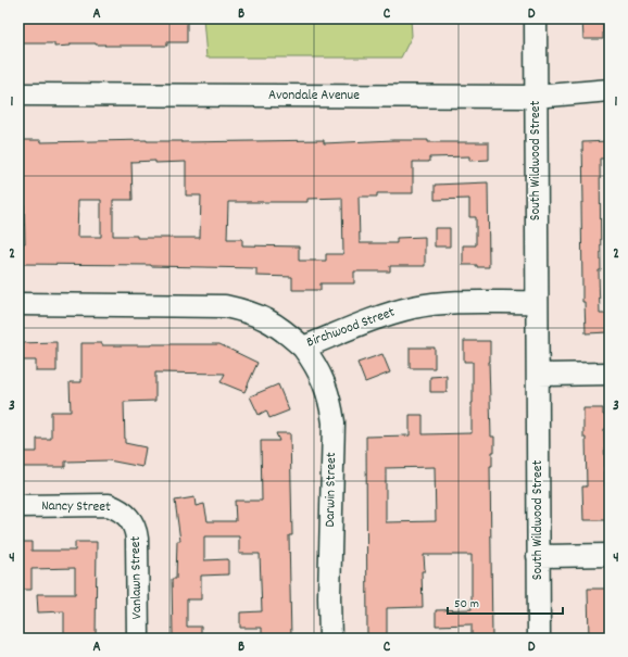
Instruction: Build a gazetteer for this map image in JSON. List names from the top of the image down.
{
  "streets": {
    "street": [
      "Avondale Avenue",
      "South Wildwood Street",
      "Birchwood Street",
      "Darwin Street",
      "Nancy Street",
      "Vanlawn Street"
    ]
  },
  "crossings": [
    ["Avondale Avenue", "South Wildwood Street"],
    ["South Wildwood Street", "Birchwood Street"],
    ["Birchwood Street", "Darwin Street"],
    ["Nancy Street", "Vanlawn Street"]
  ],
  "scale_bar": "50 m",
  "grid": {
    "columns": [
      "A",
      "B",
      "C",
      "D"
    ],
    "rows": [
      "1",
      "2",
      "3",
      "4"
    ]
  }
}
